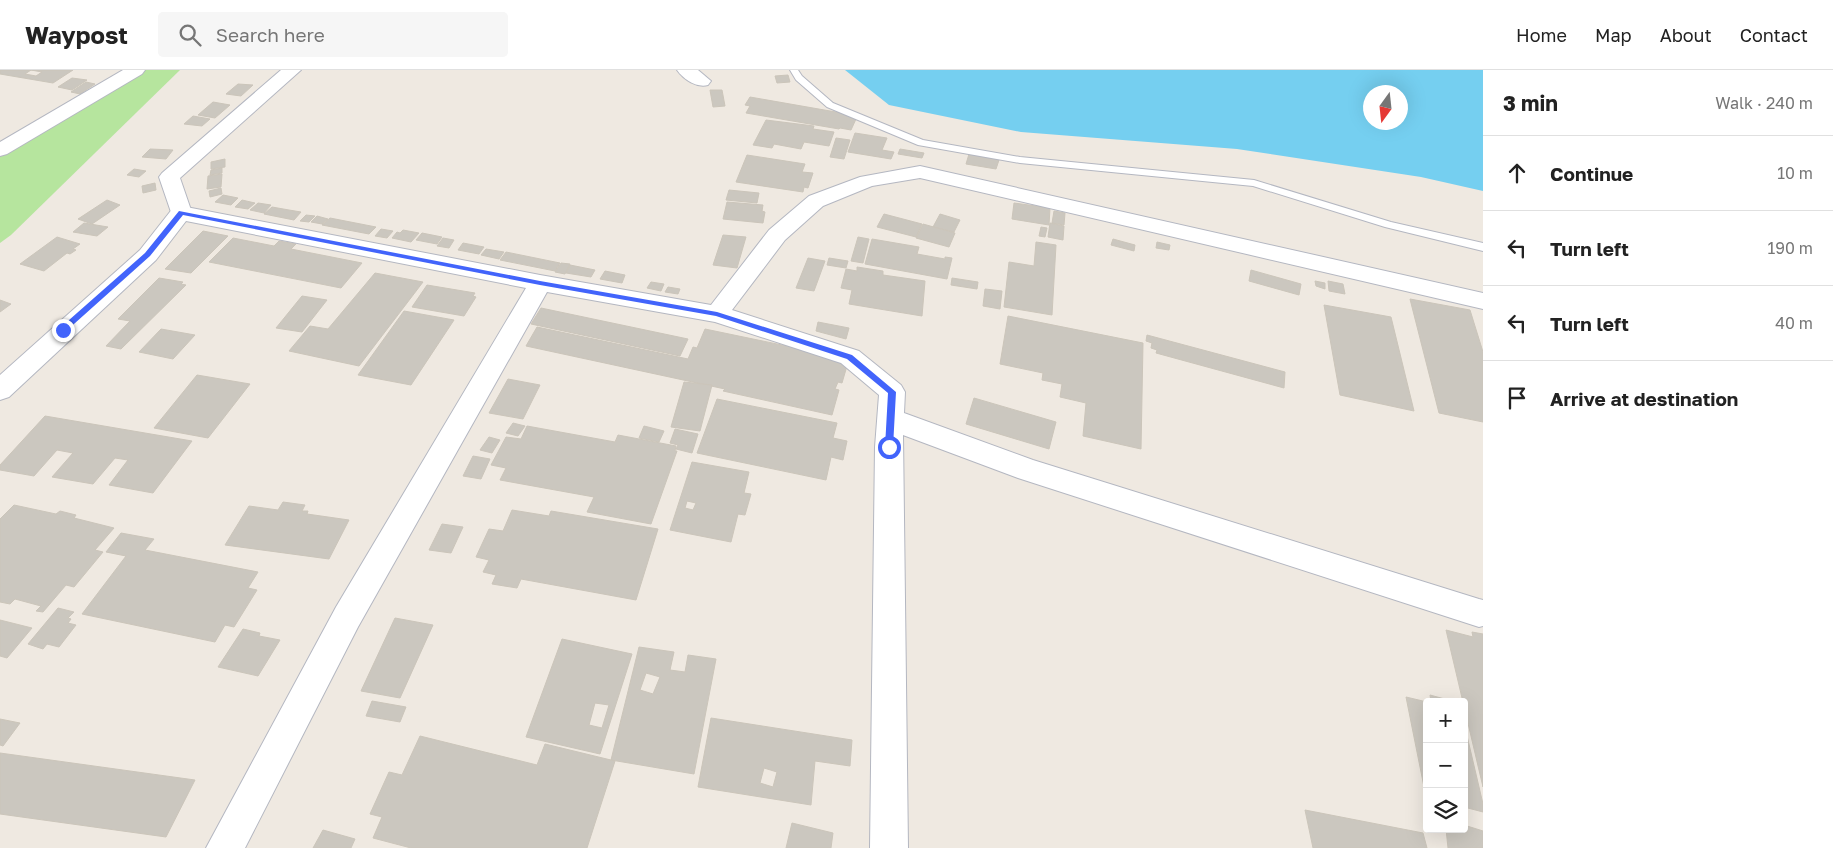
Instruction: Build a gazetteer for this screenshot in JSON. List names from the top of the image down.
{
  "north": "bottom",
  "page": {
    "header": "Waypost",
    "search": "Search here",
    "nav": [
      "Home",
      "Map",
      "About",
      "Contact"
    ],
    "heading": ["3 min", "Walk · 240 m"],
    "list": [
      ["Continue", "10 m"],
      ["Turn left", "190 m"],
      ["Turn left", "40 m"],
      "Arrive at destination"
    ],
    "map_buttons": ["+", "−"]
  }
}
